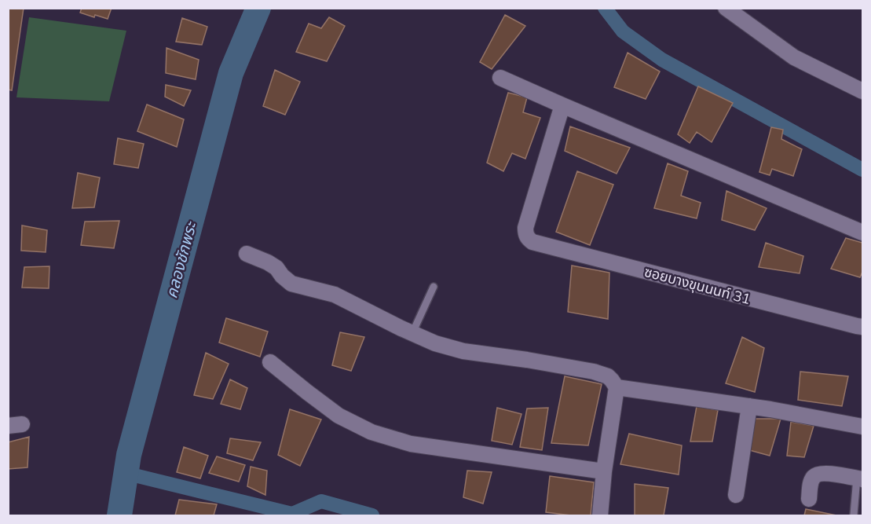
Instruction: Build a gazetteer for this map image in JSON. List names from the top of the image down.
{
  "streets": {
    "street": ["ซอยบางขุนนนท์ 31"]
  },
  "water": ["คลองชักพระ"]
}
